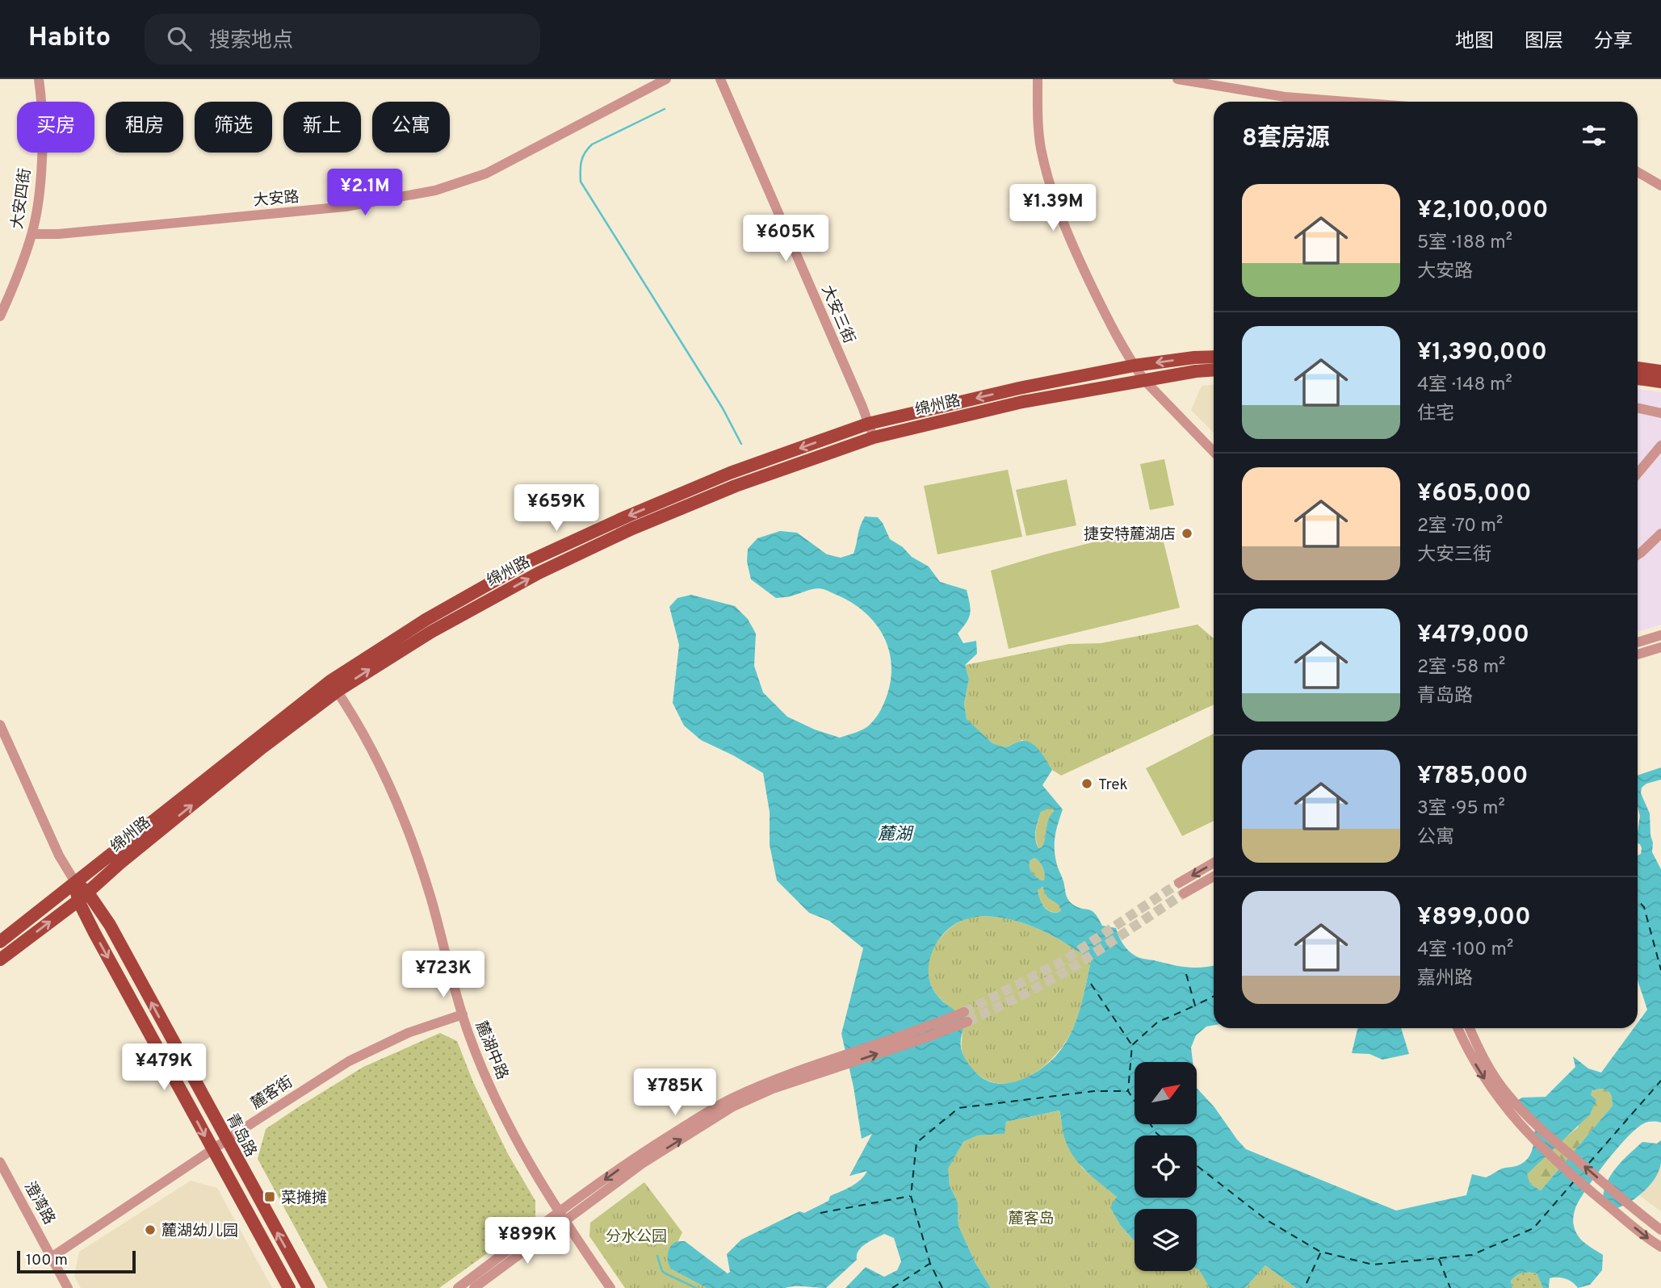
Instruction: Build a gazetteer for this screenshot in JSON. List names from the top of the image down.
{
  "streets": {
    "main road": ["绵州路", "青岛路"],
    "street": [
      "大安路",
      "大安四街",
      "大安三街",
      "麓湖中路",
      "麓客街",
      "澄湾路"
    ]
  },
  "crossings": [
    ["大安路", "大安四街"],
    ["大安三街", "绵州路"],
    ["绵州路", "麓湖中路"],
    ["绵州路", "青岛路"],
    ["麓湖中路", "麓客街"],
    ["麓客街", "青岛路"],
    ["麓客街", "澄湾路"]
  ],
  "water": ["麓湖"],
  "parks": ["麓客岛", "分水公园"],
  "places": {
    "other": ["捷安特麓湖店", "Trek", "麓湖幼儿园"],
    "transit": ["菜摊摊"]
  },
  "scale_bar": "100 m",
  "north": "top right",
  "page": {
    "header": "Habito",
    "search": "搜索地点",
    "nav": ["地图", "图层", "分享"],
    "chip": [
      "买房",
      "租房",
      "筛选",
      "新上",
      "公寓"
    ],
    "heading": "8套房源",
    "price": [
      "¥2.1M",
      "¥1.39M",
      "¥605K",
      "¥659K",
      "¥723K",
      "¥479K",
      "¥785K",
      "¥899K"
    ],
    "list": [
      {
        "name": "¥2,100,000",
        "note": "5室 · 188 m² · 大安路"
      },
      {
        "name": "¥1,390,000",
        "note": "4室 · 148 m² · 住宅"
      },
      {
        "name": "¥605,000",
        "note": "2室 · 70 m² · 大安三街"
      },
      {
        "name": "¥479,000",
        "note": "2室 · 58 m² · 青岛路"
      },
      {
        "name": "¥785,000",
        "note": "3室 · 95 m² · 公寓"
      },
      {
        "name": "¥899,000",
        "note": "4室 · 100 m² · 嘉州路"
      }
    ],
    "scale": "100 m"
  }
}
